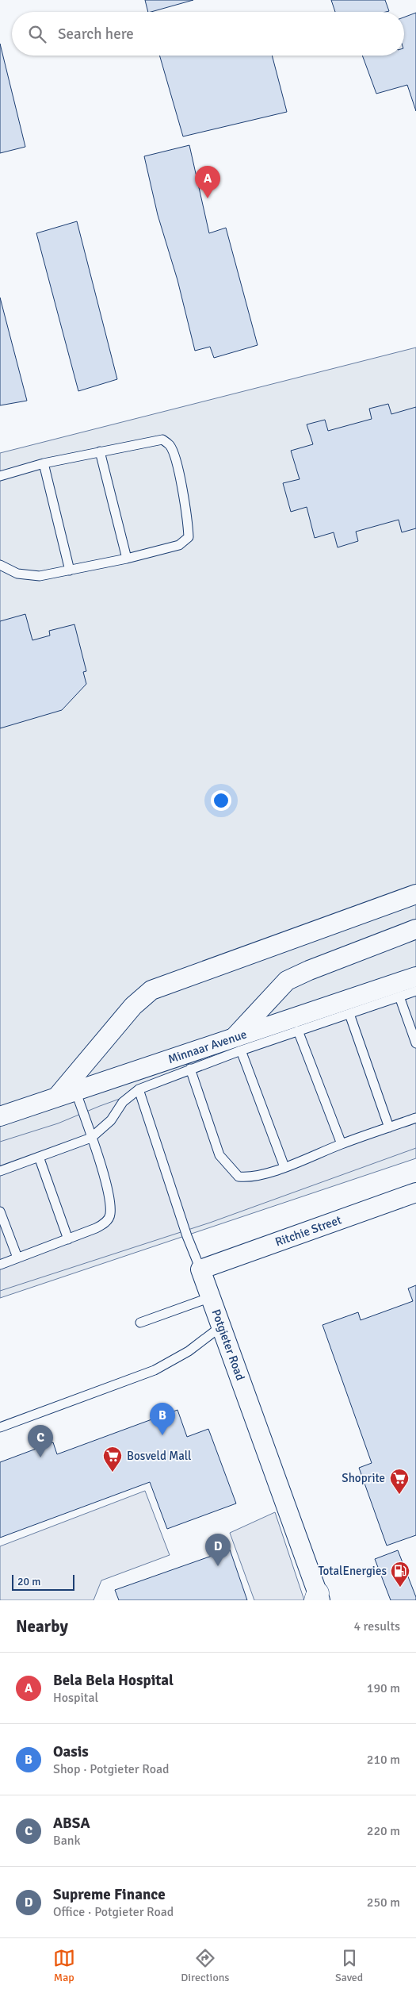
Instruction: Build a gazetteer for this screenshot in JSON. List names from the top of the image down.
{
  "streets": {
    "street": ["Minnaar Avenue", "Ritchie Street", "Potgieter Road"]
  },
  "crossings": [
    ["Ritchie Street", "Potgieter Road"]
  ],
  "places": {
    "supermarket": ["Bosveld Mall", "Shoprite"],
    "fuel station": ["TotalEnergies"]
  },
  "scale_bar": "20 m",
  "page": {
    "search": "Search here",
    "pins": [
      "A",
      "B",
      "C",
      "D"
    ],
    "scale": "20 m",
    "heading": ["Nearby", "4 results"],
    "list": [
      {
        "mark": "A",
        "name": "Bela Bela Hospital",
        "note": "Hospital",
        "value": "190 m"
      },
      {
        "mark": "B",
        "name": "Oasis",
        "note": "Shop · Potgieter Road",
        "value": "210 m"
      },
      {
        "mark": "C",
        "name": "ABSA",
        "note": "Bank",
        "value": "220 m"
      },
      {
        "mark": "D",
        "name": "Supreme Finance",
        "note": "Office · Potgieter Road",
        "value": "250 m"
      }
    ],
    "nav": ["Map", "Directions", "Saved"]
  }
}
